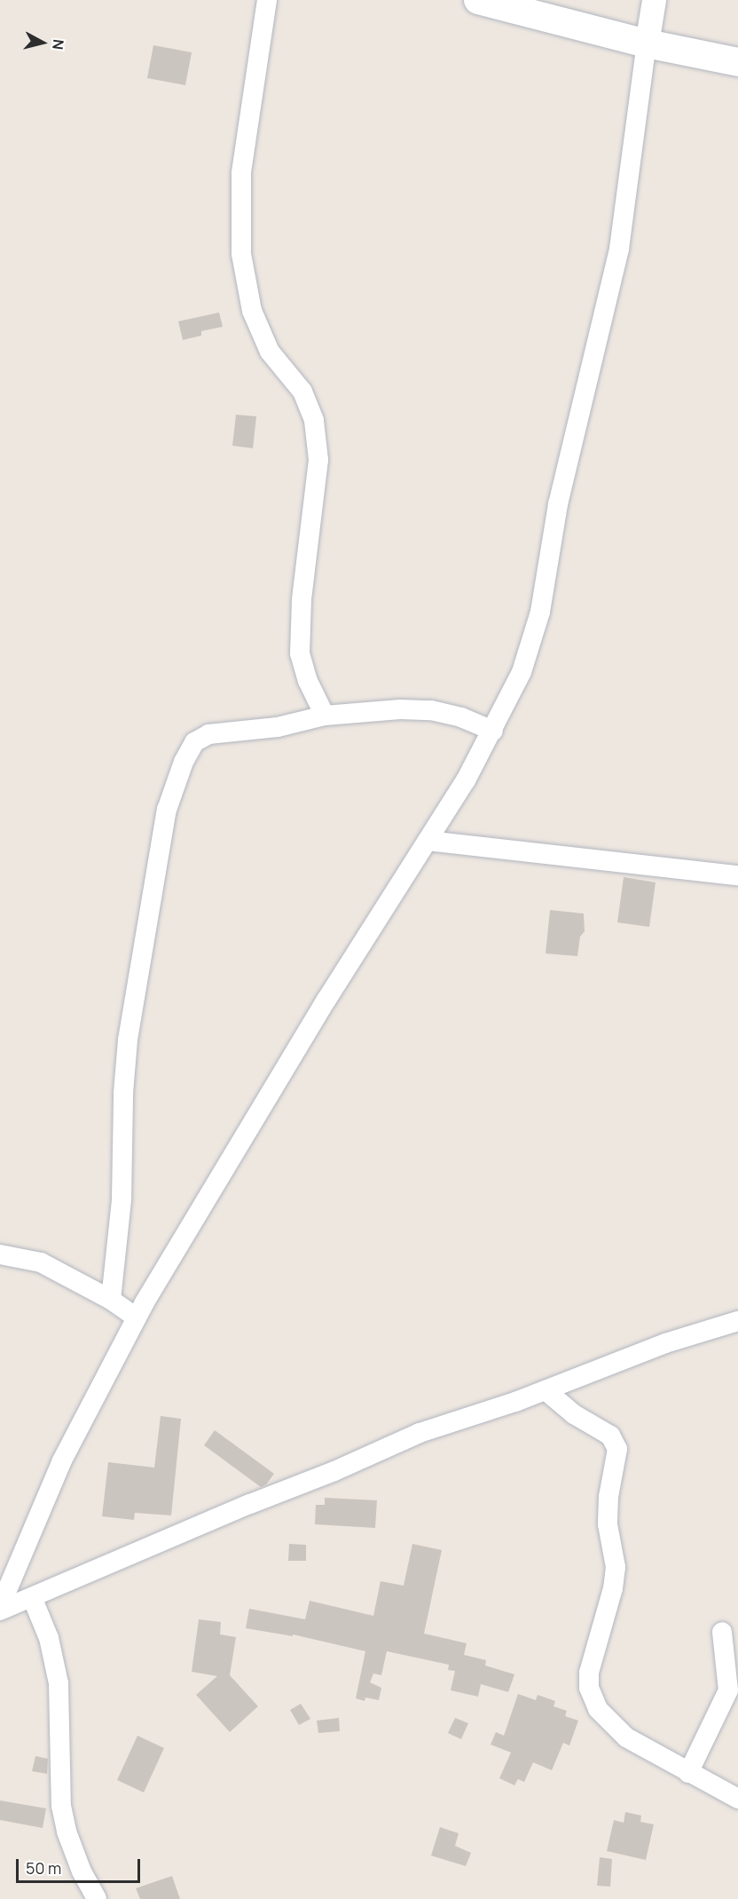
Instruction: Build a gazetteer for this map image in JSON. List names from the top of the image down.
{
  "scale_bar": "50 m",
  "north": "right"
}
